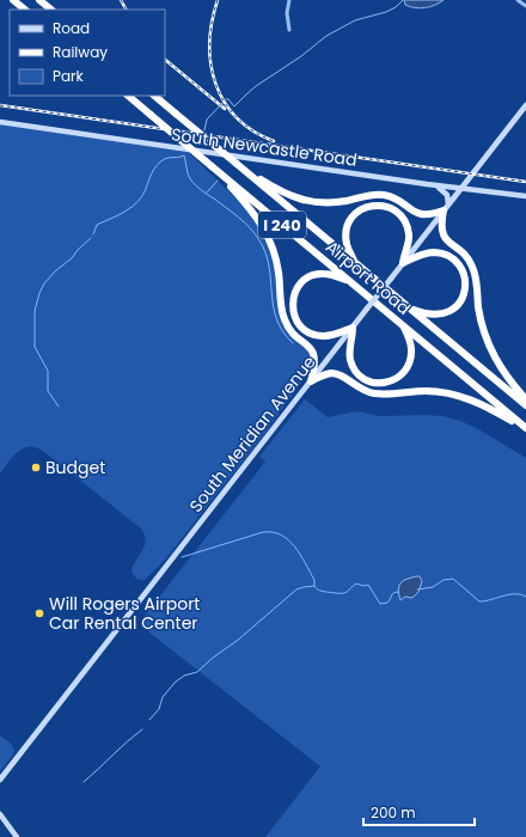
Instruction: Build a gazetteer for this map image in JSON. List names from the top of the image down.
{
  "streets": {
    "highway": ["I 240", "Airport Road"],
    "main road": ["South Newcastle Road", "South Meridian Avenue"]
  },
  "crossings": [
    ["South Newcastle Road", "South Meridian Avenue"]
  ],
  "places": ["Budget", "Will Rogers Airport Car Rental Center"],
  "legend": ["Road", "Railway", "Park"],
  "scale_bar": "200 m"
}
